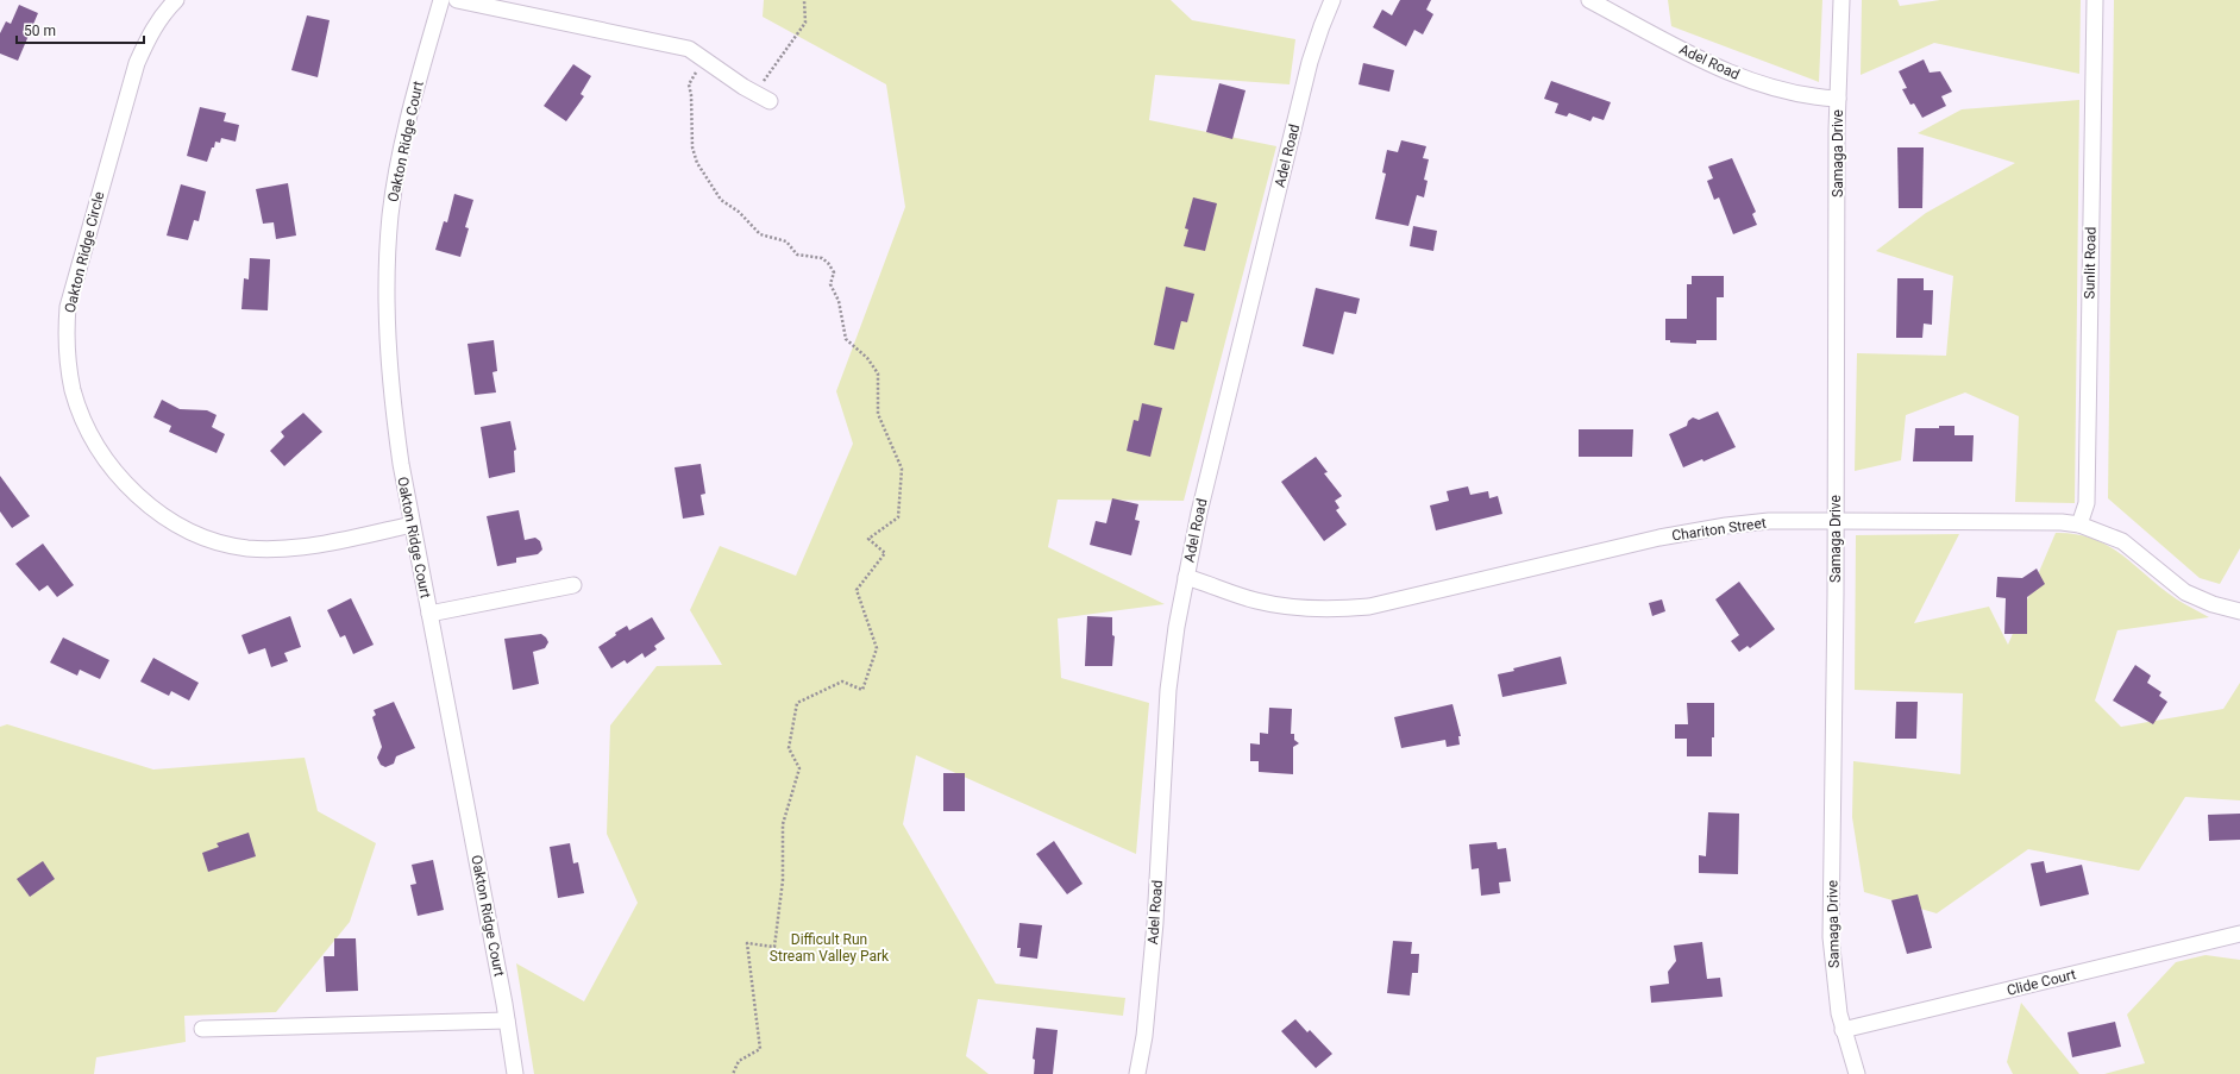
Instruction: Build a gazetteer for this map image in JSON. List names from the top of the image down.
{
  "streets": {
    "street": [
      "Adel Road",
      "Oakton Ridge Court",
      "Samaga Drive",
      "Oakton Ridge Circle",
      "Sunlit Road",
      "Chariton Street",
      "Clide Court"
    ]
  },
  "crossings": [
    ["Adel Road", "Samaga Drive"],
    ["Adel Road", "Chariton Street"],
    ["Oakton Ridge Court", "Oakton Ridge Circle"],
    ["Samaga Drive", "Chariton Street"],
    ["Samaga Drive", "Clide Court"],
    ["Sunlit Road", "Chariton Street"]
  ],
  "parks": ["Difficult Run Stream Valley Park"],
  "scale_bar": "50 m"
}
